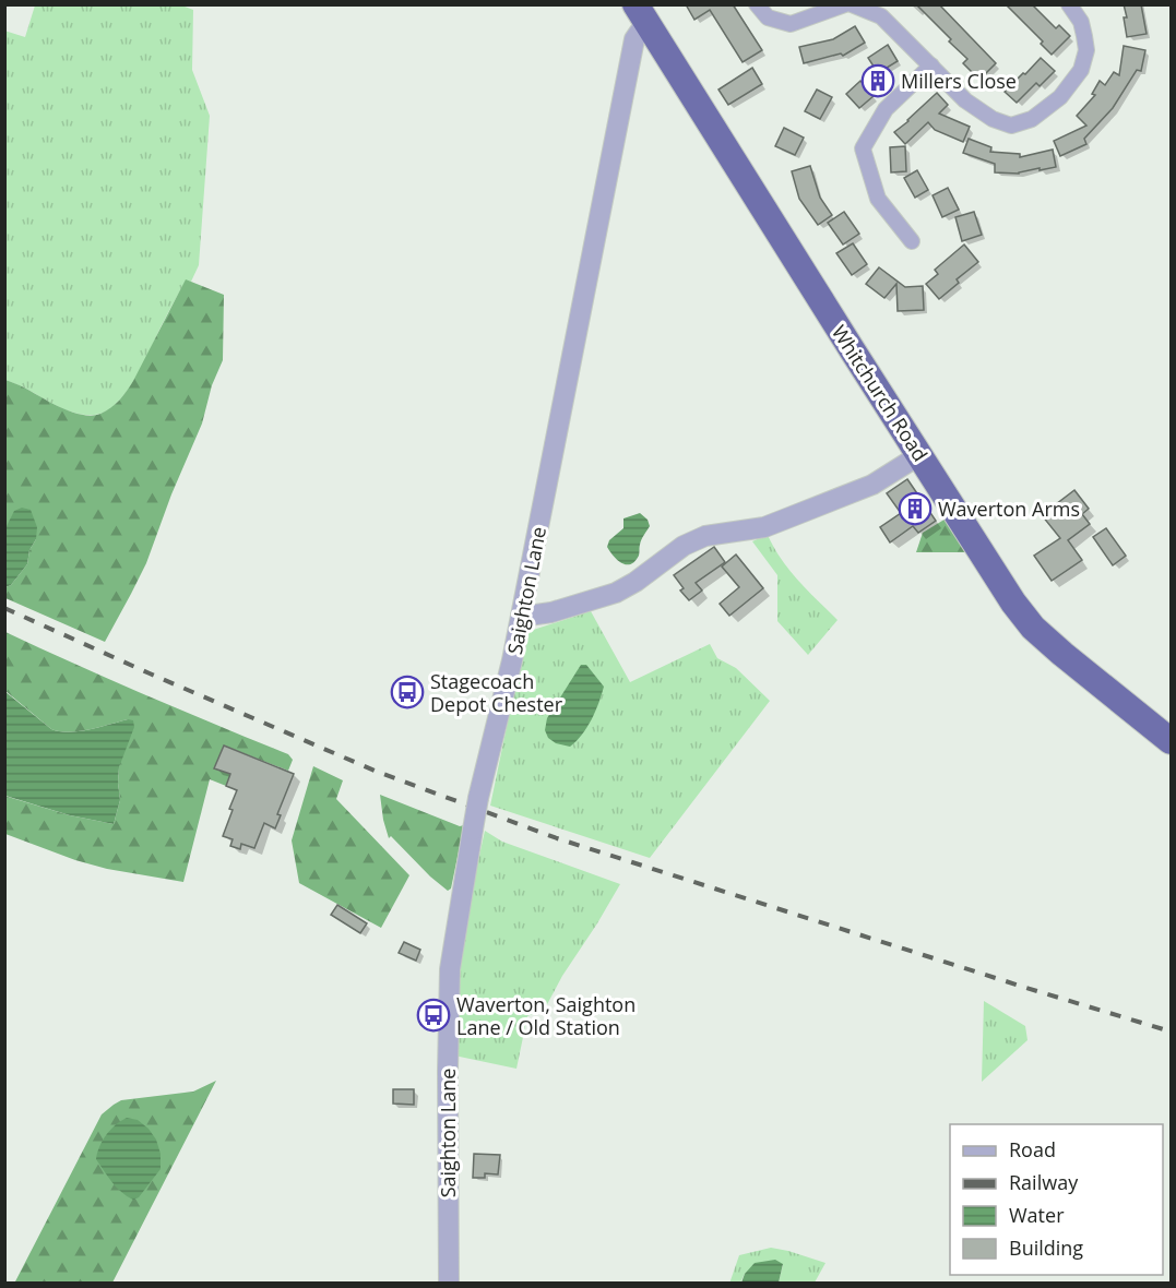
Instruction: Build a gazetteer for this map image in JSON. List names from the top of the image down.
{
  "streets": {
    "highway": ["Whitchurch Road"],
    "street": ["Saighton Lane"]
  },
  "crossings": [
    ["Whitchurch Road", "Saighton Lane"]
  ],
  "places": {
    "building": ["Millers Close", "Waverton Arms"],
    "bus stop": ["Stagecoach Depot Chester", "Waverton, Saighton Lane / Old Station"]
  },
  "legend": [
    "Road",
    "Railway",
    "Water",
    "Building"
  ]
}
